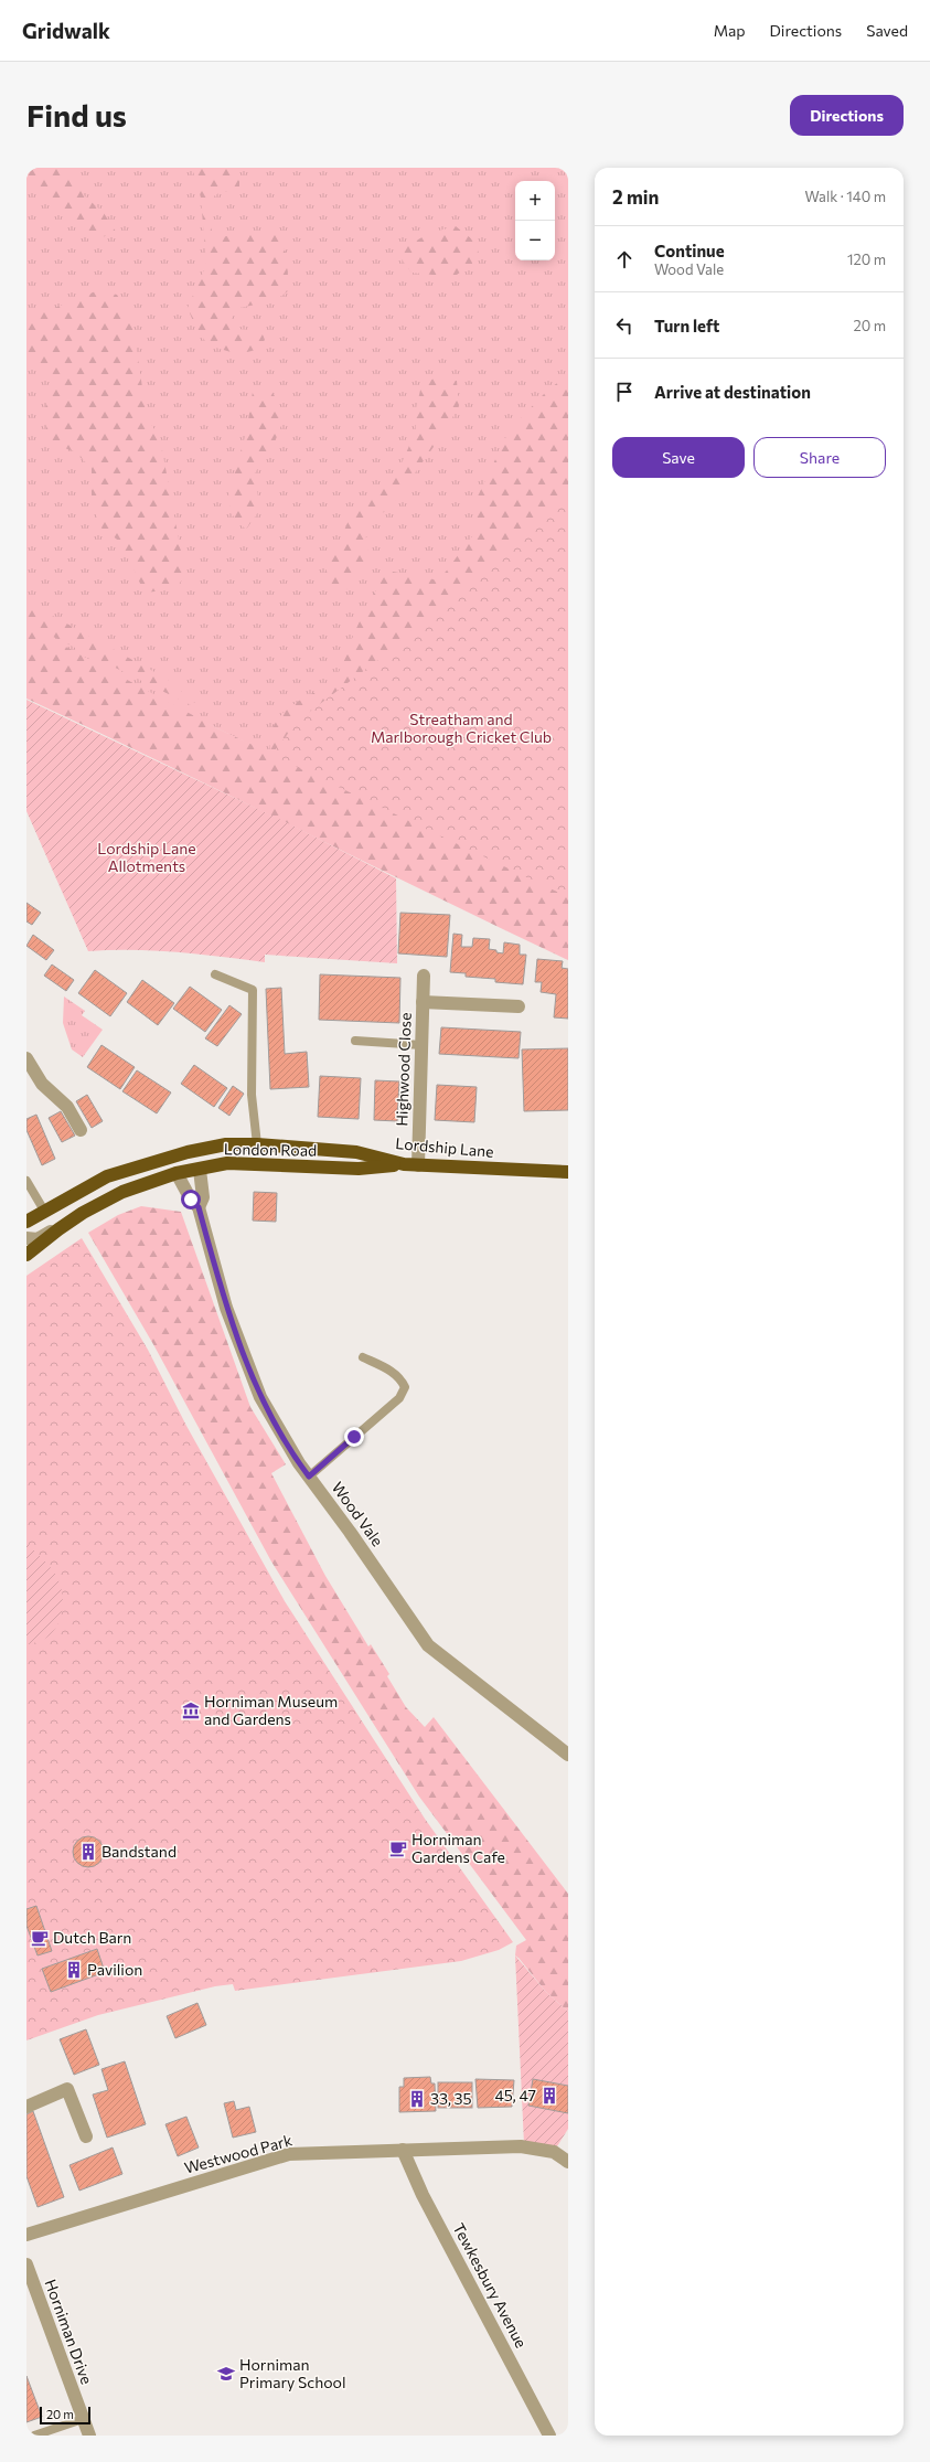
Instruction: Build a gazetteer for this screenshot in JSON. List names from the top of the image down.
{
  "streets": {
    "highway": ["Lordship Lane", "London Road"],
    "street": [
      "Highwood Close",
      "Wood Vale",
      "Westwood Park",
      "Tewkesbury Avenue",
      "Horniman Drive"
    ]
  },
  "crossings": [
    ["Highwood Close", "Lordship Lane"],
    ["Lordship Lane", "London Road"],
    ["London Road", "Wood Vale"],
    ["Westwood Park", "Tewkesbury Avenue"]
  ],
  "parks": ["Streatham and Marlborough Cricket Club", "Lordship Lane Allotments"],
  "places": {
    "museum": ["Horniman Museum and Gardens"],
    "cafe": ["Horniman Gardens Cafe", "Dutch Barn"],
    "building": [
      "Bandstand",
      "Pavilion",
      "45, 47",
      "33, 35"
    ],
    "school or university": ["Horniman Primary School"]
  },
  "scale_bar": "20 m",
  "page": {
    "header": "Gridwalk",
    "nav": ["Map", "Directions", "Saved"],
    "buttons": [
      "Directions",
      ["Save", "Share"]
    ],
    "title": "Find us",
    "heading": ["2 min", "Walk · 140 m"],
    "map_buttons": ["+", "−"],
    "list": [
      ["Continue", "Wood Vale", "120 m"],
      ["Turn left", "20 m"],
      "Arrive at destination"
    ],
    "scale": "20 m"
  }
}
